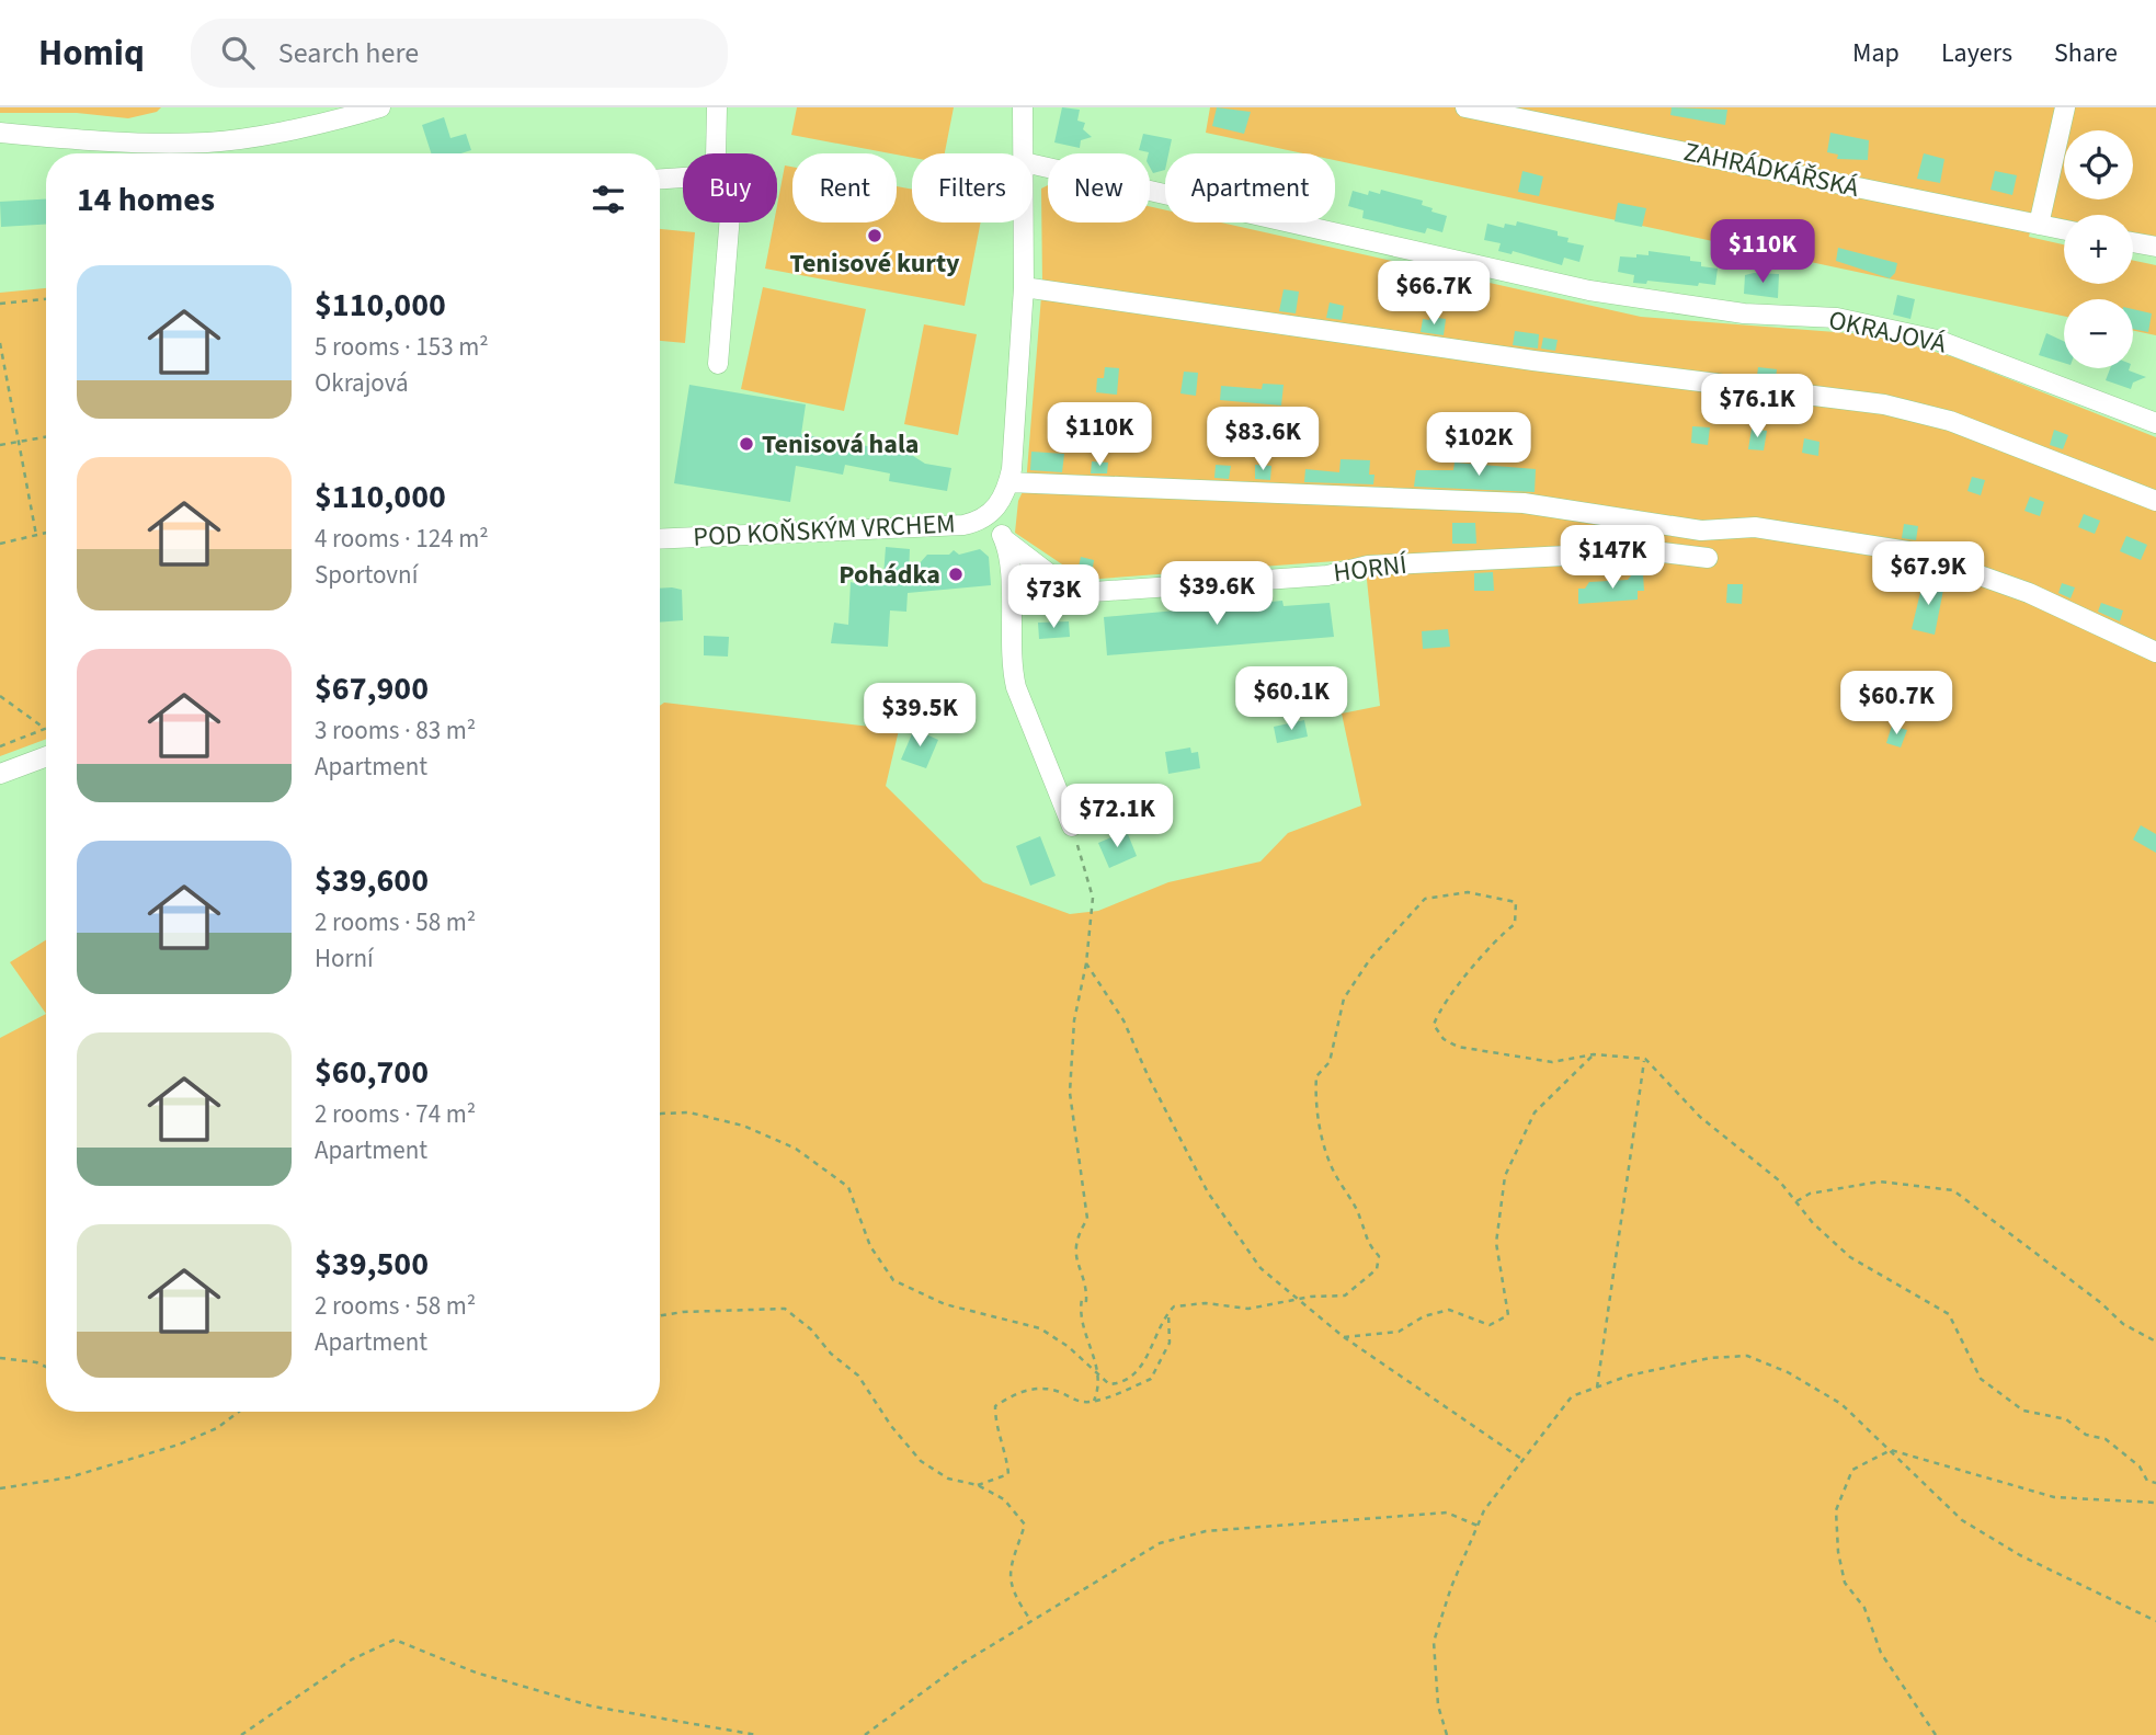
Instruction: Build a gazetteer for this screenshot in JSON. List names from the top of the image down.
{
  "streets": {
    "street": [
      "ZAHRÁDKÁŘSKÁ",
      "OKRAJOVÁ",
      "POD KOŇSKÝM VRCHEM",
      "HORNÍ"
    ]
  },
  "crossings": [
    ["POD KOŇSKÝM VRCHEM", "HORNÍ"]
  ],
  "places": ["Tenisové kurty", "Tenisová hala", "Pohádka"],
  "page": {
    "header": "Homiq",
    "search": "Search here",
    "nav": ["Map", "Layers", "Share"],
    "map_buttons": ["+", "−"],
    "chip": [
      "Buy",
      "Rent",
      "Filters",
      "New",
      "Apartment"
    ],
    "heading": "14 homes",
    "price": [
      "$110K",
      "$66.7K",
      "$76.1K",
      "$110K",
      "$83.6K",
      "$102K",
      "$147K",
      "$67.9K",
      "$39.6K",
      "$73K",
      "$60.1K",
      "$60.7K",
      "$39.5K",
      "$72.1K"
    ],
    "list": [
      {
        "name": "$110,000",
        "note": "5 rooms · 153 m² · Okrajová"
      },
      {
        "name": "$110,000",
        "note": "4 rooms · 124 m² · Sportovní"
      },
      {
        "name": "$67,900",
        "note": "3 rooms · 83 m² · Apartment"
      },
      {
        "name": "$39,600",
        "note": "2 rooms · 58 m² · Horní"
      },
      {
        "name": "$60,700",
        "note": "2 rooms · 74 m² · Apartment"
      },
      {
        "name": "$39,500",
        "note": "2 rooms · 58 m² · Apartment"
      }
    ]
  }
}
